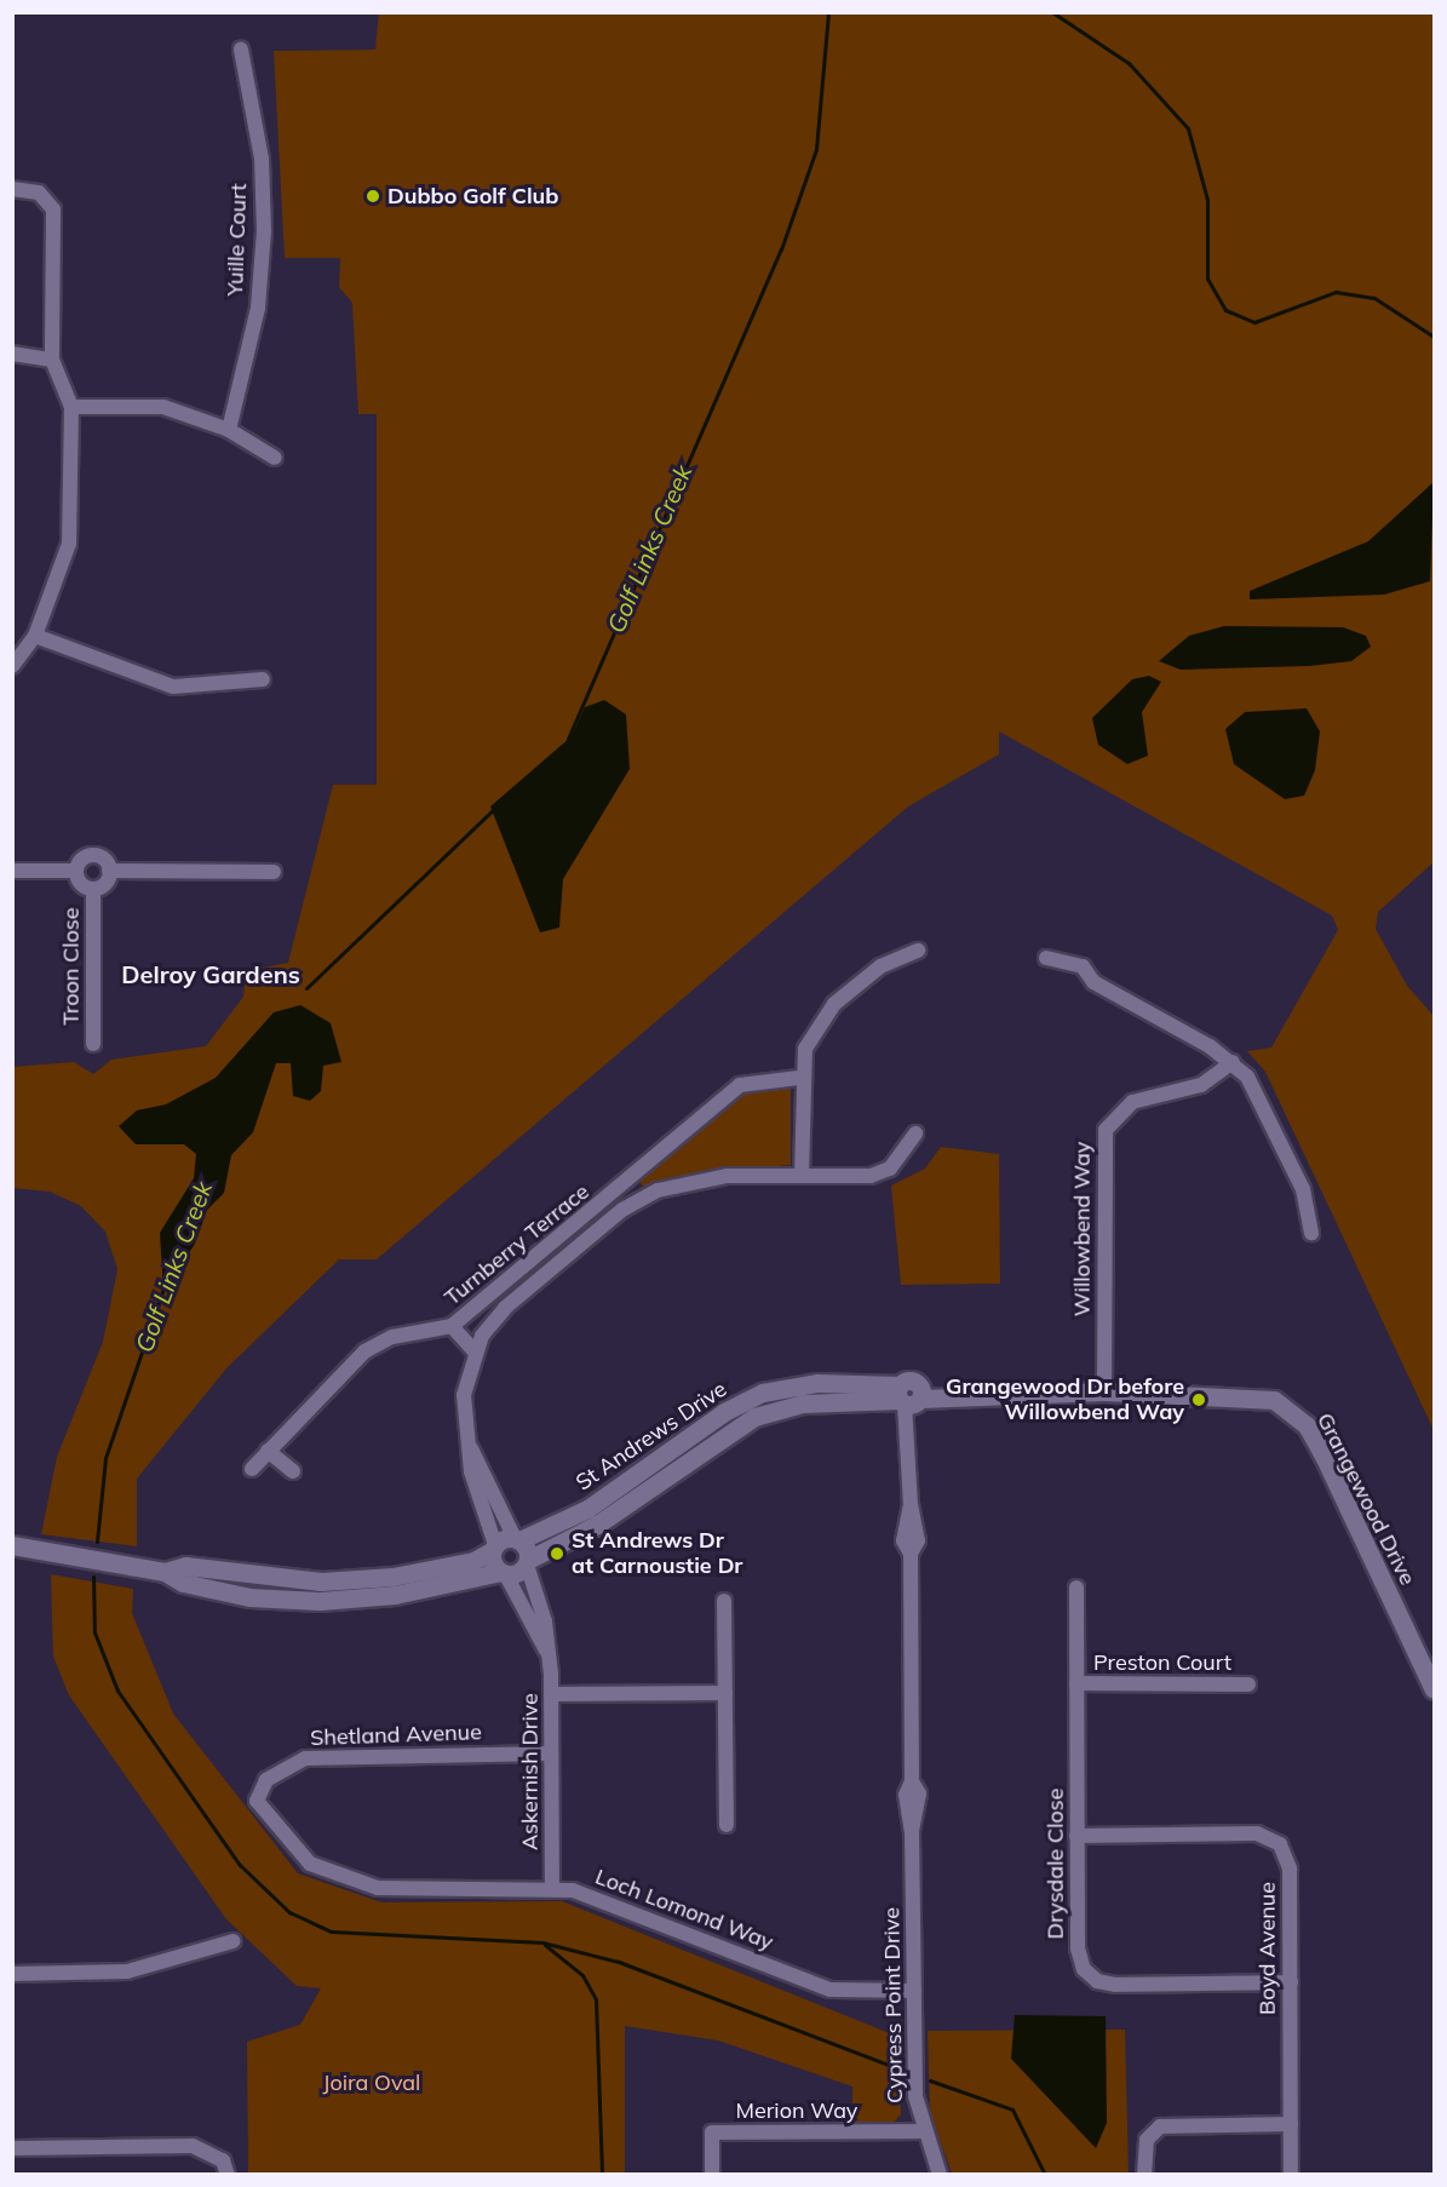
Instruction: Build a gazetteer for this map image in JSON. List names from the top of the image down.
{
  "streets": {
    "street": [
      "Yuille Court",
      "Troon Close",
      "Willowbend Way",
      "Turnberry Terrace",
      "St Andrews Drive",
      "Grangewood Drive",
      "Preston Court",
      "Shetland Avenue",
      "Askernish Drive",
      "Drysdale Close",
      "Loch Lomond Way",
      "Boyd Avenue",
      "Cypress Point Drive",
      "Merion Way"
    ]
  },
  "crossings": [
    ["Willowbend Way", "Grangewood Drive"],
    ["St Andrews Drive", "Grangewood Drive"],
    ["St Andrews Drive", "Askernish Drive"],
    ["St Andrews Drive", "Cypress Point Drive"],
    ["Grangewood Drive", "Cypress Point Drive"],
    ["Preston Court", "Drysdale Close"],
    ["Shetland Avenue", "Askernish Drive"],
    ["Shetland Avenue", "Loch Lomond Way"],
    ["Askernish Drive", "Loch Lomond Way"],
    ["Drysdale Close", "Boyd Avenue"],
    ["Loch Lomond Way", "Cypress Point Drive"],
    ["Cypress Point Drive", "Merion Way"]
  ],
  "districts": ["Delroy Gardens"],
  "water": ["Golf Links Creek"],
  "parks": ["Joira Oval"],
  "places": ["Dubbo Golf Club", "Grangewood Dr before Willowbend Way", "St Andrews Dr at Carnoustie Dr"]
}
